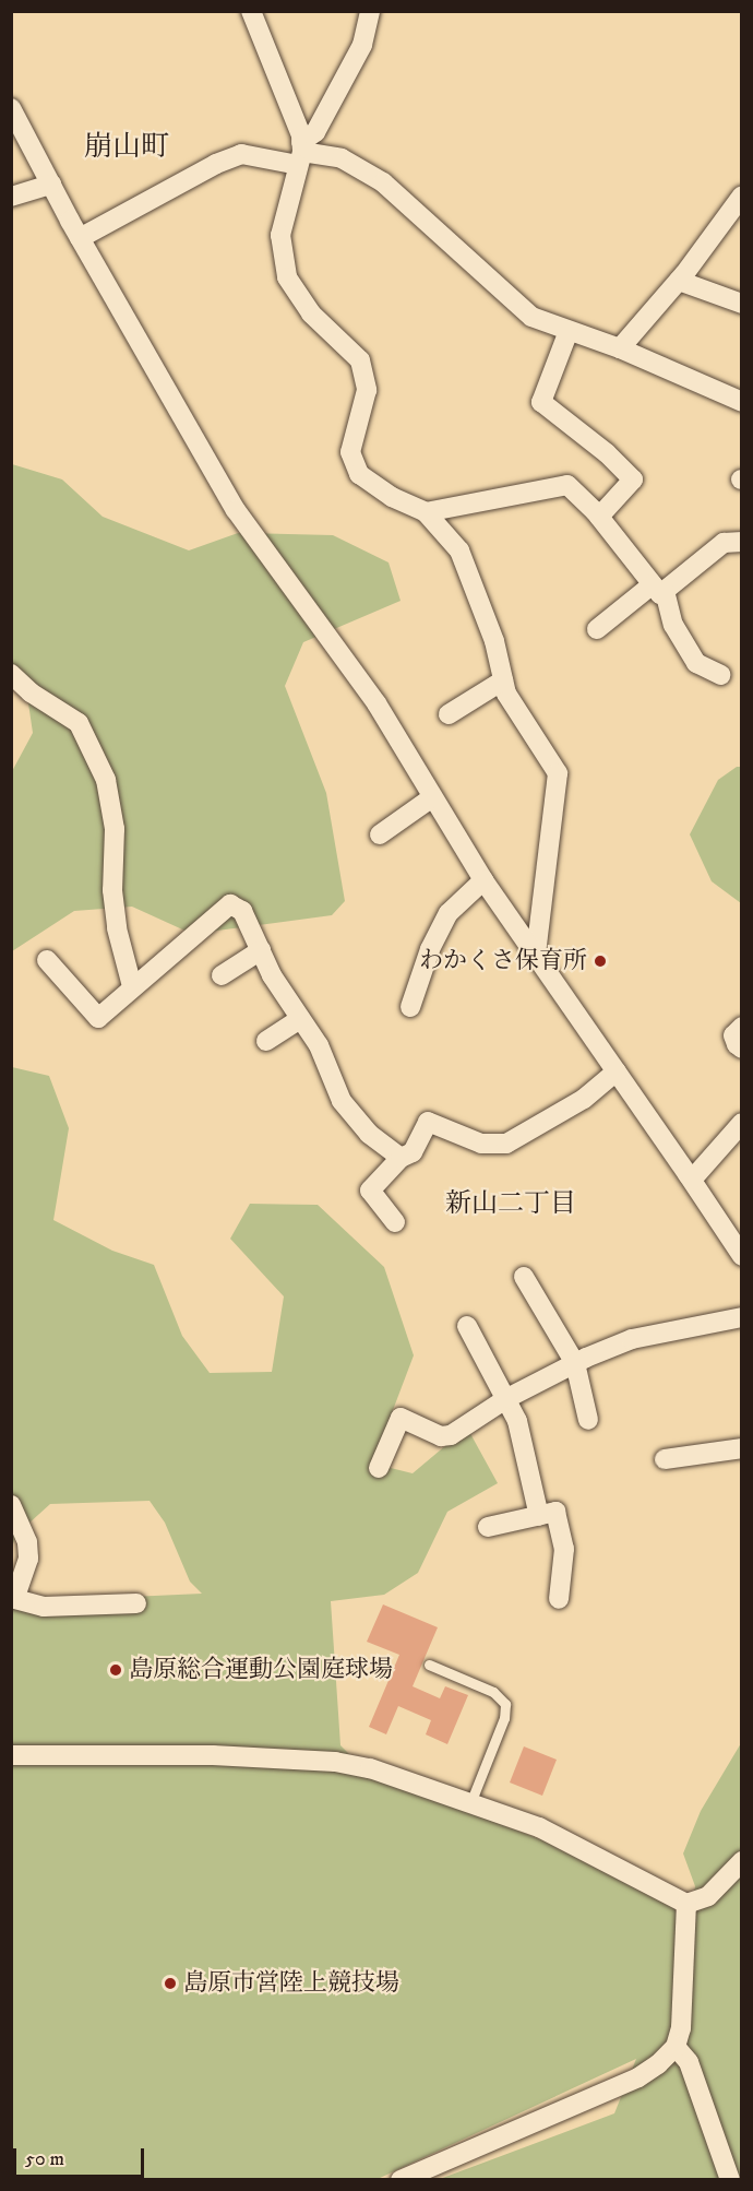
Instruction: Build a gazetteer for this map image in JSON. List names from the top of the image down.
{
  "districts": ["崩山町", "新山二丁目"],
  "places": ["わかくさ保育所", "島原総合運動公園庭球場", "島原市営陸上競技場"],
  "scale_bar": "50 m"
}
